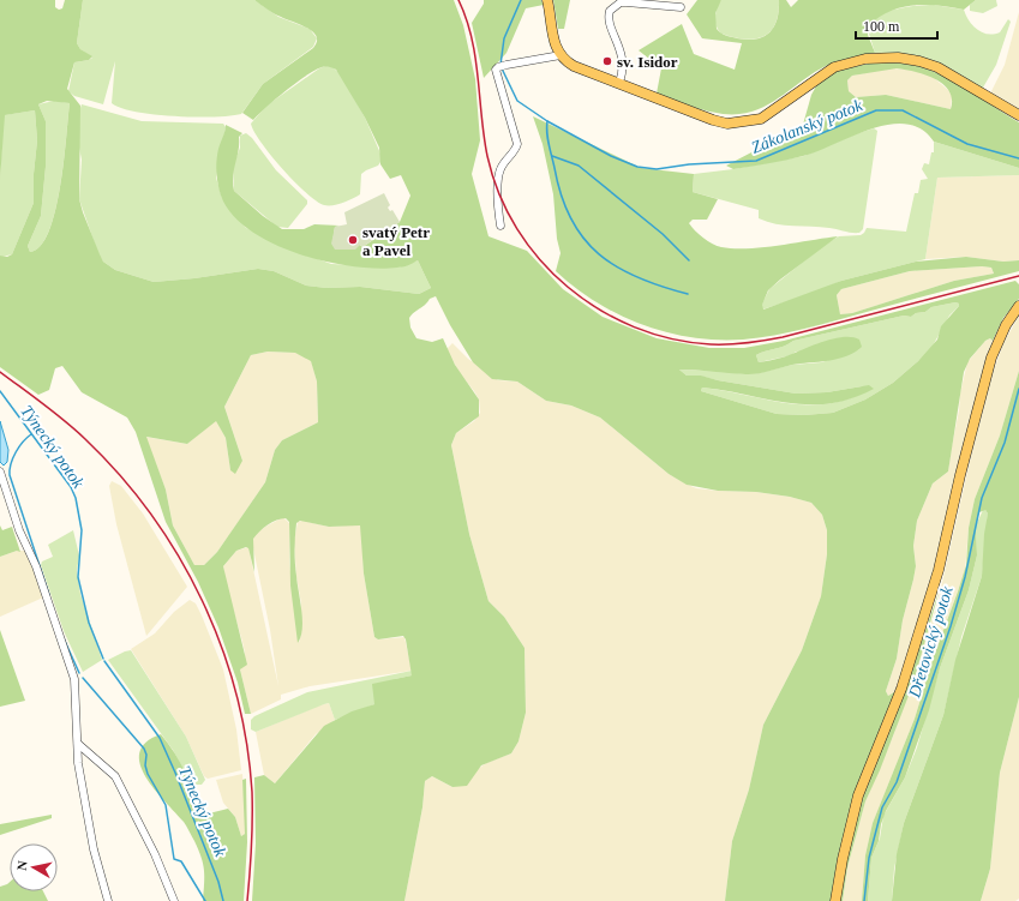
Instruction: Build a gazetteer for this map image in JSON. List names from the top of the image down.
{
  "water": ["Zákolanský potok", "Týnecký potok", "Dřetovický potok"],
  "places": ["sv. Isidor", "svatý Petr a Pavel"],
  "scale_bar": "100 m",
  "north": "left"
}
